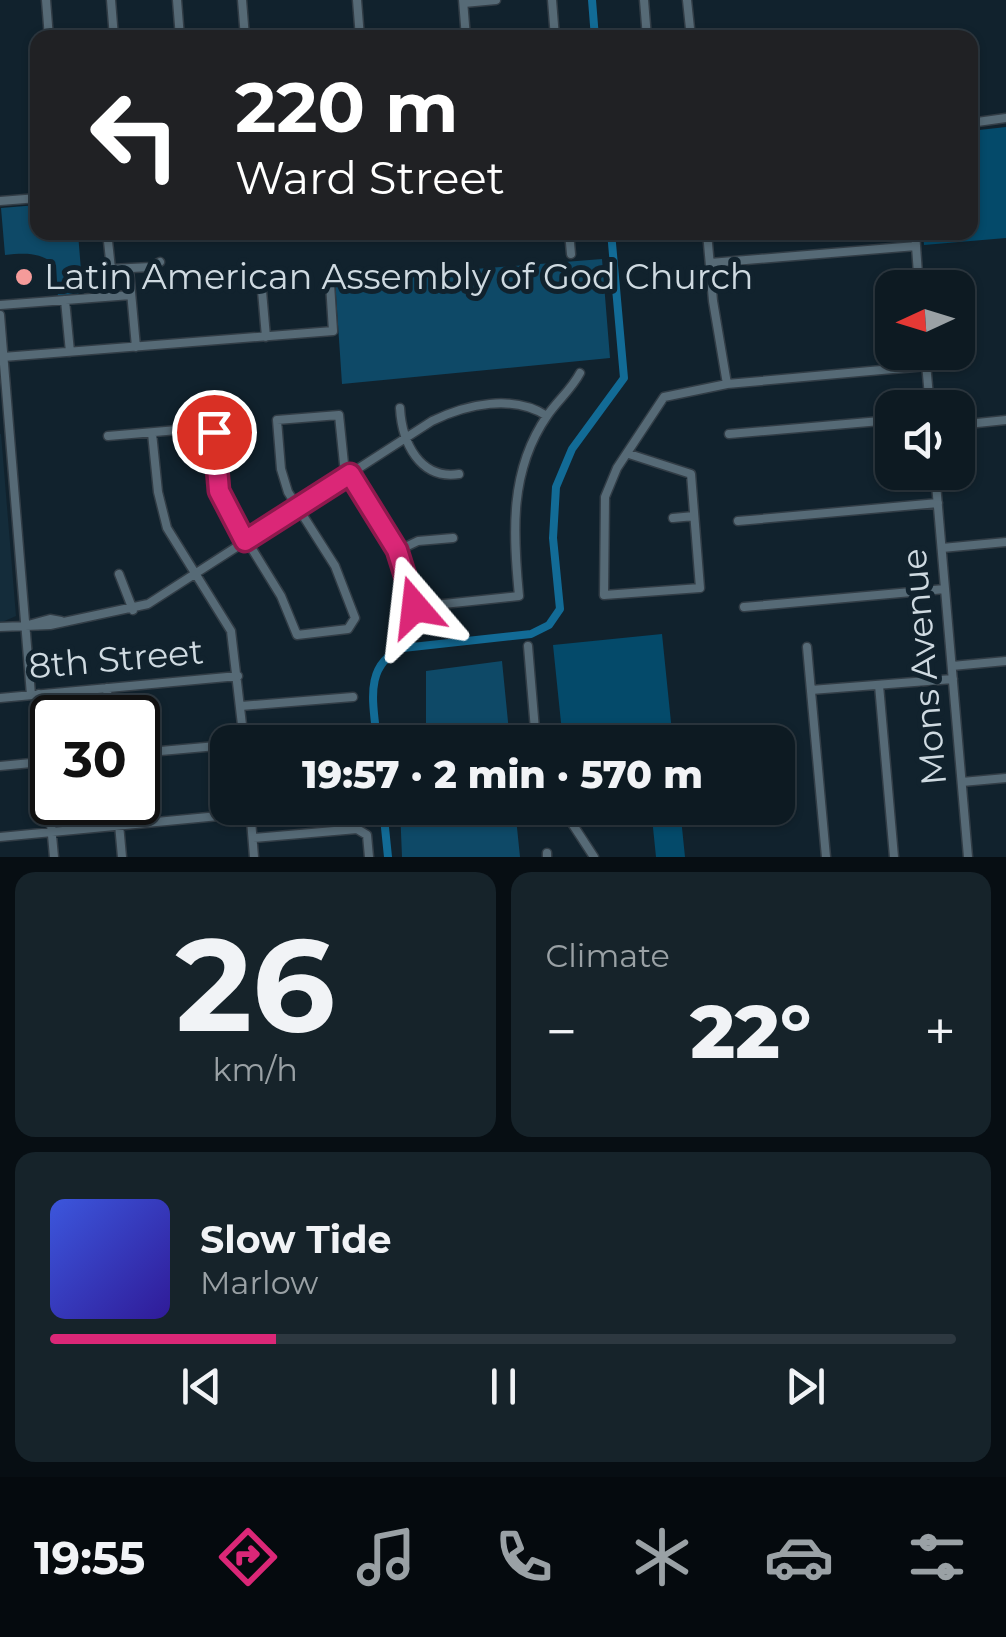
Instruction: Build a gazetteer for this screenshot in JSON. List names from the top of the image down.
{
  "streets": {
    "street": ["8th Street", "Mons Avenue"]
  },
  "places": ["Latin American Assembly of God Church"],
  "north": "left",
  "page": {
    "turn": ["220 m", "Ward Street"],
    "limit": "30",
    "trip": "19:57 · 2 min · 570 m",
    "tile": [
      ["26", "km/h"],
      "Climate"
    ],
    "heat": ["−", "22°", "+"],
    "song": ["Slow Tide", "Marlow"],
    "tabs": "19:55"
  }
}
